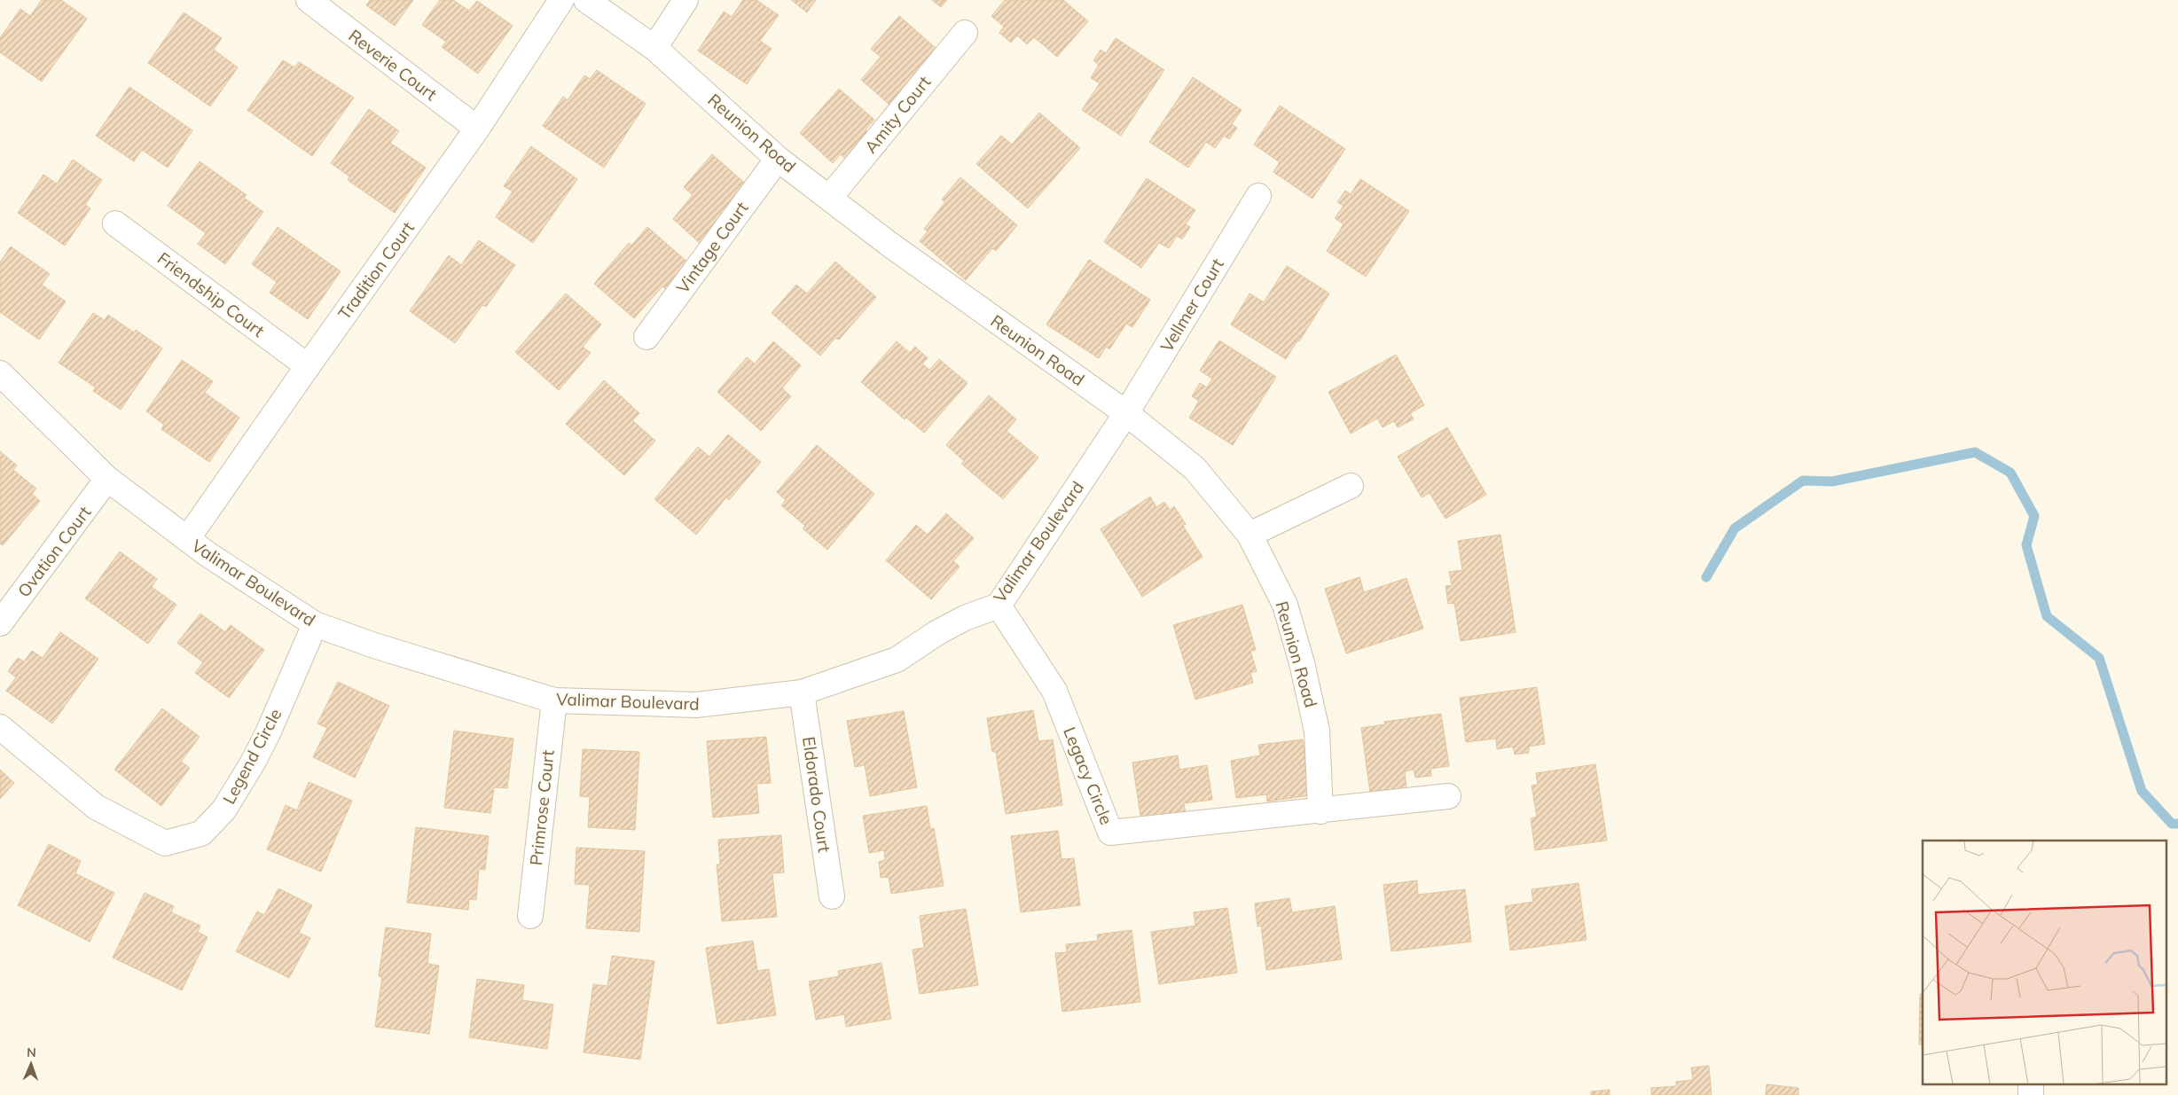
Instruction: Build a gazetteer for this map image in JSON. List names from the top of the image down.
{
  "streets": {
    "street": [
      "Reverie Court",
      "Amity Court",
      "Reunion Road",
      "Vintage Court",
      "Tradition Court",
      "Friendship Court",
      "Vellmer Court",
      "Valimar Boulevard",
      "Ovation Court",
      "Legend Circle",
      "Legacy Circle",
      "Eldorado Court",
      "Primrose Court"
    ]
  },
  "crossings": [
    ["Reverie Court", "Tradition Court"],
    ["Amity Court", "Reunion Road"],
    ["Reunion Road", "Vintage Court"],
    ["Reunion Road", "Vellmer Court"],
    ["Reunion Road", "Valimar Boulevard"],
    ["Reunion Road", "Legacy Circle"],
    ["Tradition Court", "Friendship Court"],
    ["Tradition Court", "Valimar Boulevard"],
    ["Vellmer Court", "Valimar Boulevard"],
    ["Valimar Boulevard", "Ovation Court"],
    ["Valimar Boulevard", "Legend Circle"],
    ["Valimar Boulevard", "Legacy Circle"],
    ["Valimar Boulevard", "Eldorado Court"],
    ["Valimar Boulevard", "Primrose Court"]
  ],
  "north": "top"
}
